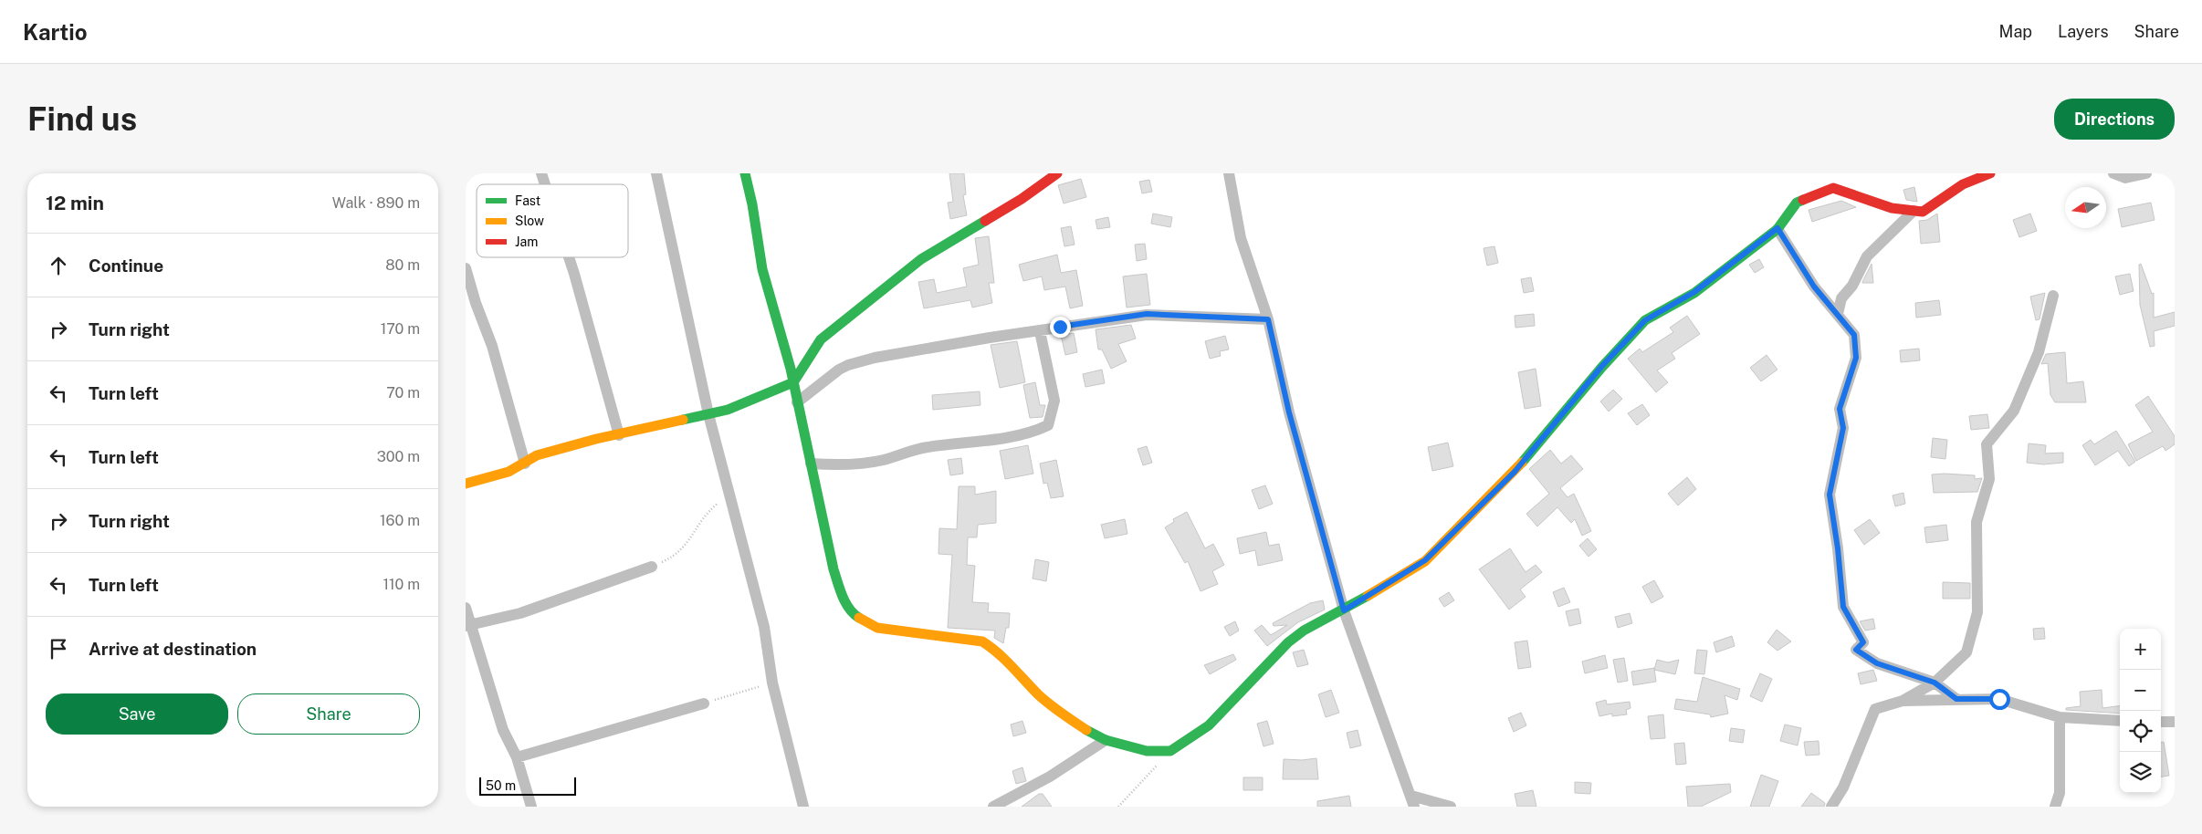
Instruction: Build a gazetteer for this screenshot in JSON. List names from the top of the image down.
{
  "legend": ["Fast", "Slow", "Jam"],
  "scale_bar": "50 m",
  "north": "left",
  "page": {
    "header": "Kartio",
    "nav": ["Map", "Layers", "Share"],
    "buttons": [
      "Directions",
      ["Save", "Share"]
    ],
    "title": "Find us",
    "heading": ["12 min", "Walk · 890 m"],
    "list": [
      ["Continue", "80 m"],
      ["Turn right", "170 m"],
      ["Turn left", "70 m"],
      ["Turn left", "300 m"],
      ["Turn right", "160 m"],
      ["Turn left", "110 m"],
      "Arrive at destination"
    ],
    "map_buttons": ["+", "−"],
    "scale": "50 m"
  }
}
